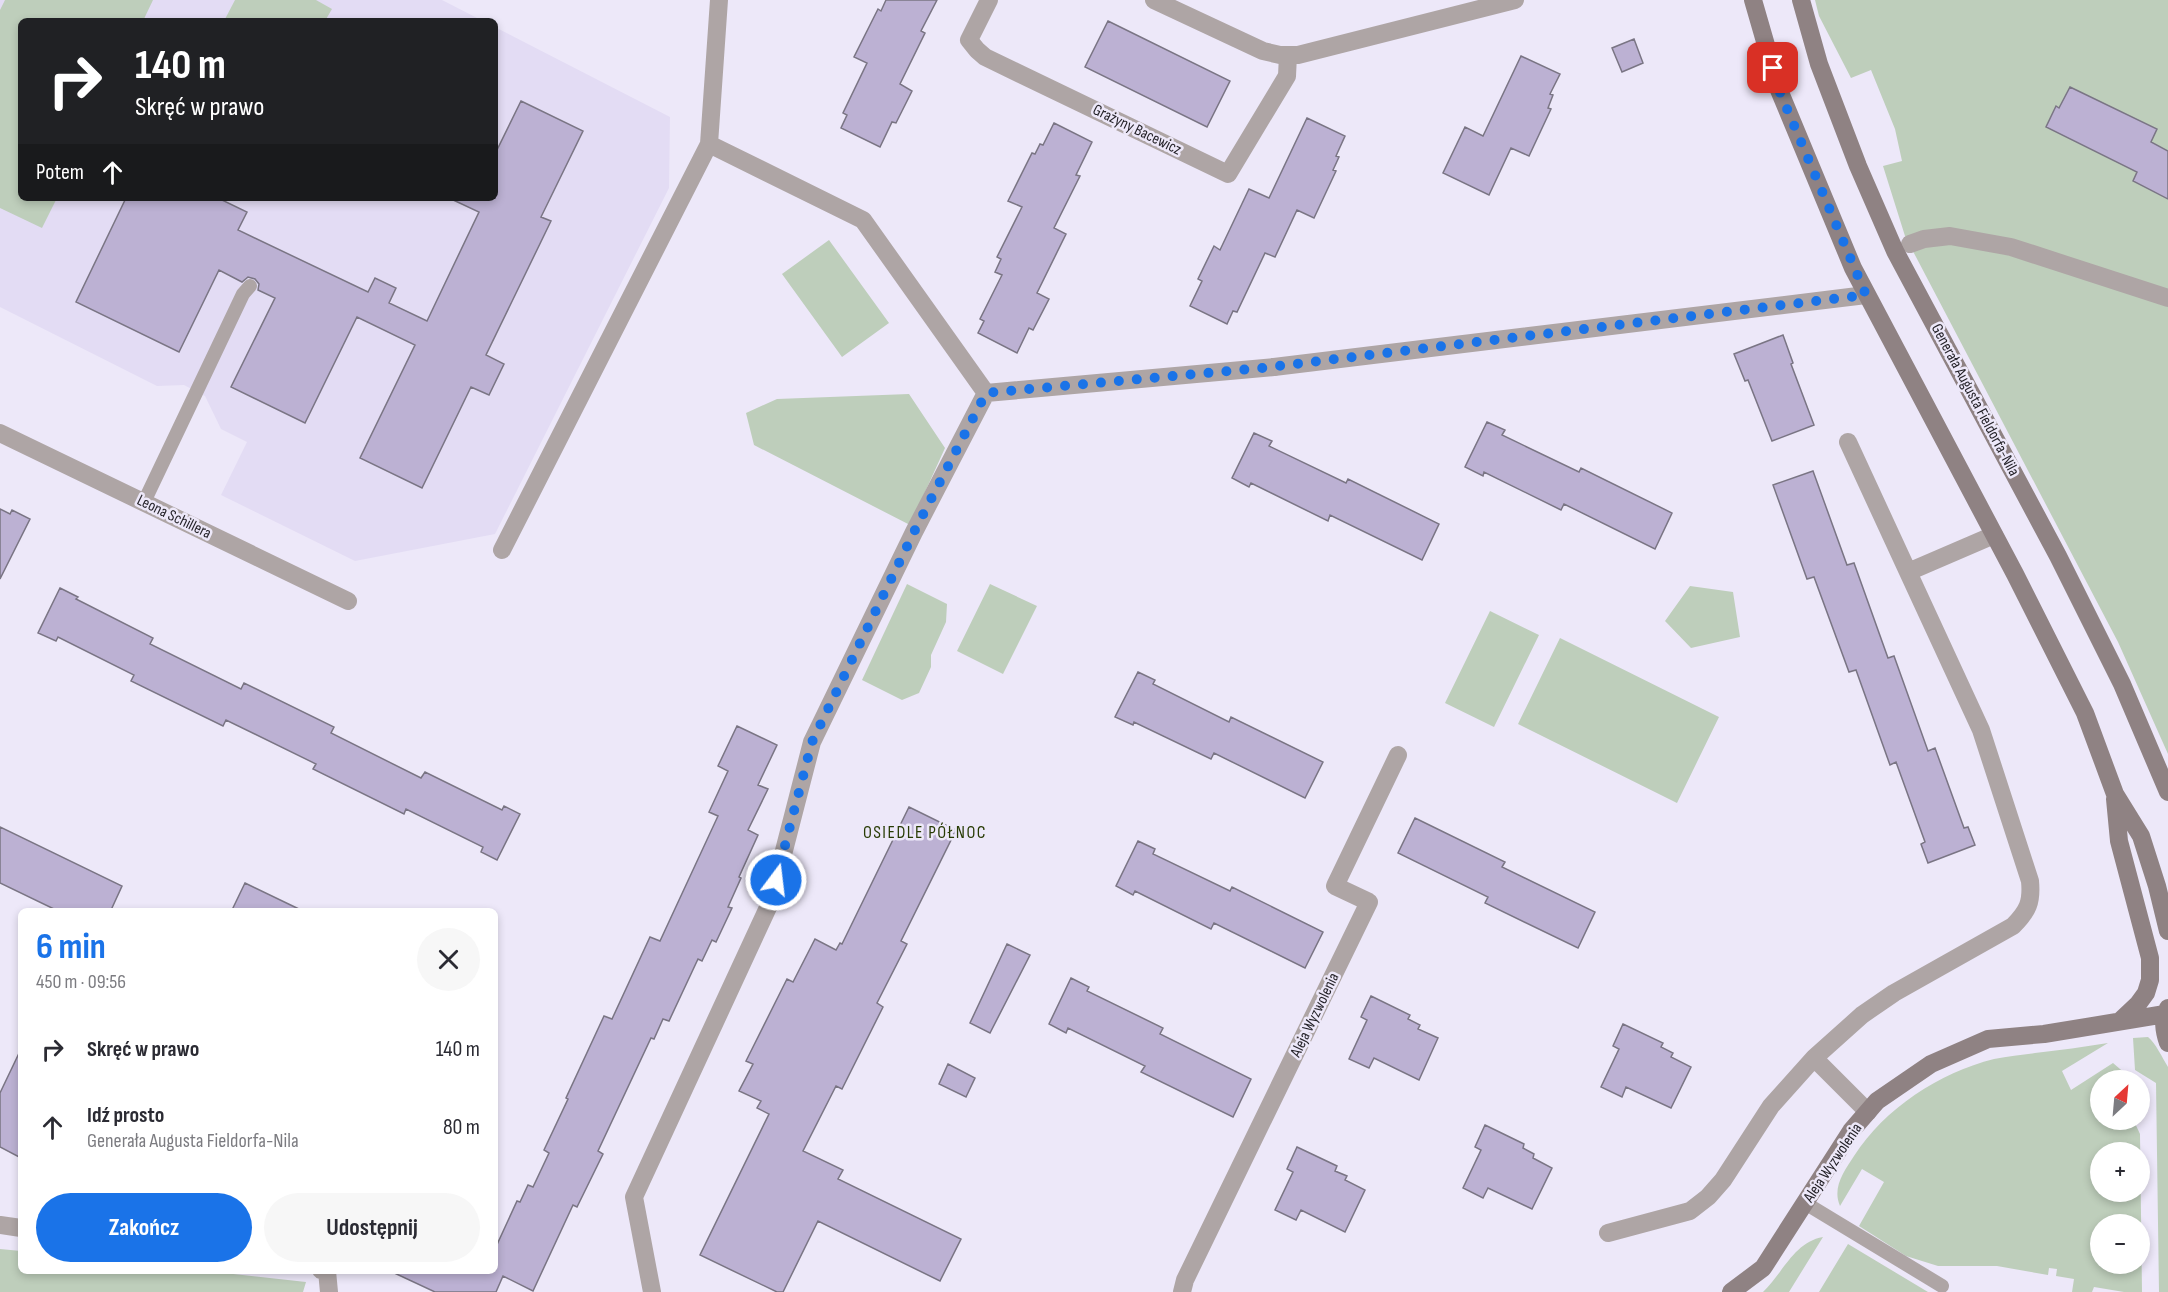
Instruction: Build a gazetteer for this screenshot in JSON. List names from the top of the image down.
{
  "streets": {
    "main road": ["Generała Augusta Fieldorfa-Nila", "Aleja Wyzwolenia"],
    "street": ["Grażyny Bacewicz", "Leona Schillera"]
  },
  "districts": ["OSIEDLE PÓŁNOC"],
  "north": "top right",
  "page": {
    "turn": ["140 m", "Skręć w prawo"],
    "then": "Potem",
    "heading": ["6 min", "450 m · 09:56"],
    "list": [
      {
        "name": "Skręć w prawo",
        "value": "140 m"
      },
      {
        "name": "Idź prosto",
        "note": "Generała Augusta Fieldorfa-Nila",
        "value": "80 m"
      }
    ],
    "map_buttons": ["+", "−"],
    "buttons": ["Zakończ", "Udostępnij"]
  }
}
